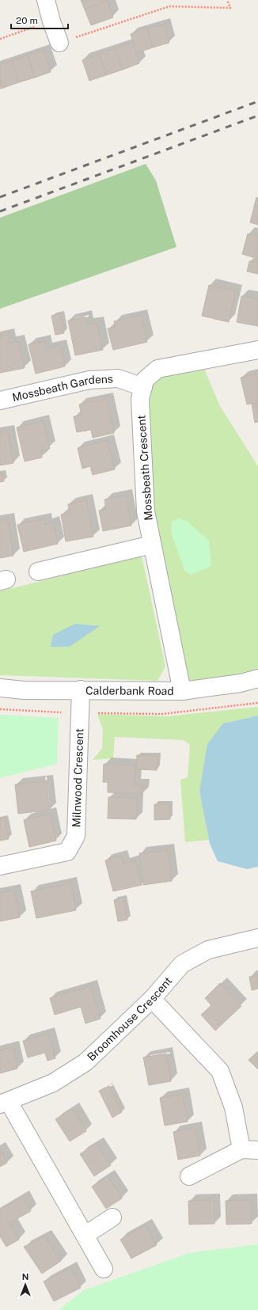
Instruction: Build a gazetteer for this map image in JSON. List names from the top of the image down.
{
  "streets": {
    "street": [
      "Mossbeath Gardens",
      "Mossbeath Crescent",
      "Calderbank Road",
      "Milnwood Crescent",
      "Broomhouse Crescent"
    ]
  },
  "crossings": [
    ["Mossbeath Gardens", "Mossbeath Crescent"],
    ["Mossbeath Crescent", "Calderbank Road"],
    ["Calderbank Road", "Milnwood Crescent"]
  ],
  "scale_bar": "20 m",
  "north": "top"
}
